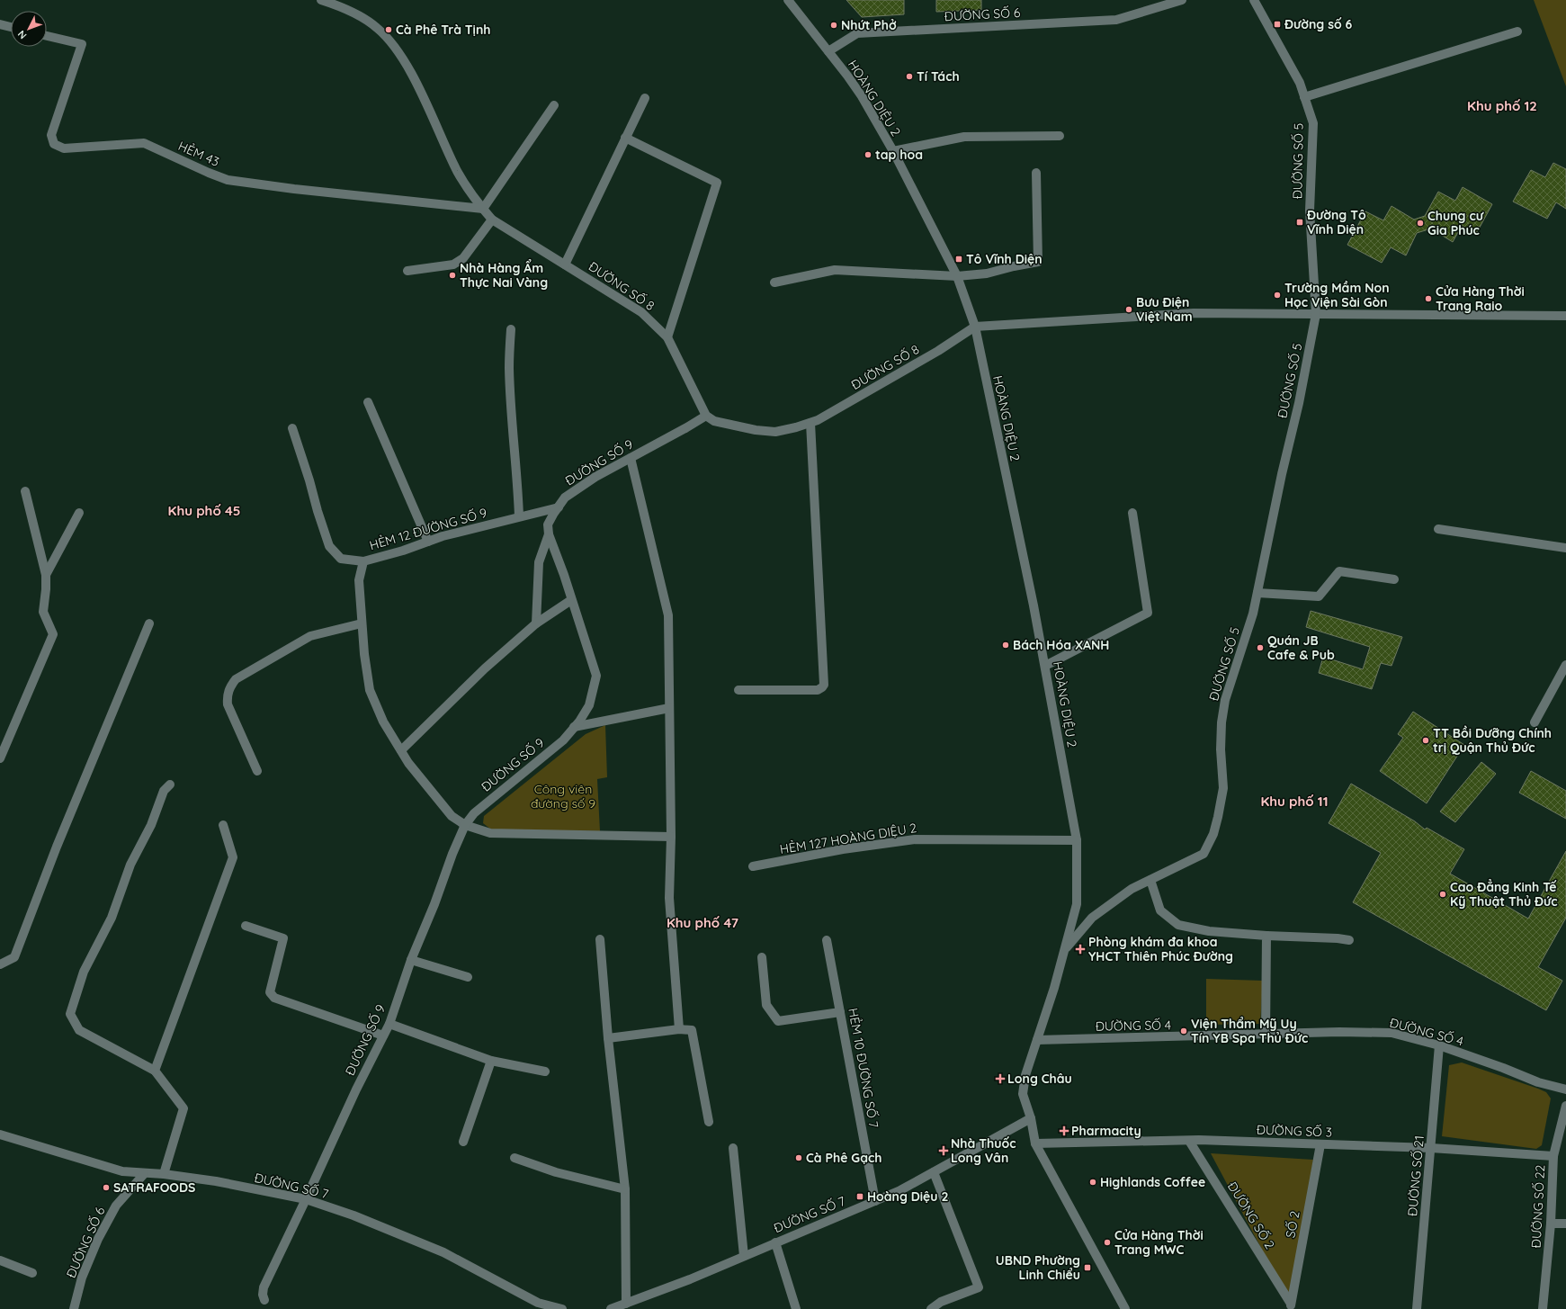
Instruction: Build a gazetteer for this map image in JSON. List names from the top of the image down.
{
  "streets": {
    "street": [
      "ĐƯỜNG SỐ 6",
      "HOÀNG DIỆU 2",
      "HẺM 43",
      "ĐƯỜNG SỐ 5",
      "ĐƯỜNG SỐ 8",
      "ĐƯỜNG SỐ 9",
      "HẺM 12 ĐƯỜNG SỐ 9",
      "HẺM 127 HOÀNG DIỆU 2",
      "ĐƯỜNG SỐ 4",
      "HẺM 10 ĐƯỜNG SỐ 7",
      "ĐƯỜNG SỐ 3",
      "ĐƯỜNG SỐ 21",
      "ĐƯỜNG SỐ 7",
      "ĐƯỜNG SỐ 22",
      "ĐƯỜNG SỐ 2",
      "SỐ 2"
    ]
  },
  "crossings": [
    ["ĐƯỜNG SỐ 6", "HOÀNG DIỆU 2"],
    ["ĐƯỜNG SỐ 6", "ĐƯỜNG SỐ 7"],
    ["HOÀNG DIỆU 2", "ĐƯỜNG SỐ 5"],
    ["HOÀNG DIỆU 2", "ĐƯỜNG SỐ 8"],
    ["HOÀNG DIỆU 2", "HẺM 127 HOÀNG DIỆU 2"],
    ["HOÀNG DIỆU 2", "ĐƯỜNG SỐ 4"],
    ["HOÀNG DIỆU 2", "ĐƯỜNG SỐ 3"],
    ["HOÀNG DIỆU 2", "ĐƯỜNG SỐ 7"],
    ["HẺM 43", "ĐƯỜNG SỐ 8"],
    ["ĐƯỜNG SỐ 8", "ĐƯỜNG SỐ 9"],
    ["ĐƯỜNG SỐ 9", "HẺM 12 ĐƯỜNG SỐ 9"],
    ["ĐƯỜNG SỐ 9", "ĐƯỜNG SỐ 7"],
    ["ĐƯỜNG SỐ 4", "ĐƯỜNG SỐ 21"],
    ["HẺM 10 ĐƯỜNG SỐ 7", "ĐƯỜNG SỐ 7"],
    ["ĐƯỜNG SỐ 3", "ĐƯỜNG SỐ 21"],
    ["ĐƯỜNG SỐ 3", "ĐƯỜNG SỐ 22"],
    ["ĐƯỜNG SỐ 3", "ĐƯỜNG SỐ 2"],
    ["ĐƯỜNG SỐ 3", "SỐ 2"],
    ["ĐƯỜNG SỐ 2", "SỐ 2"]
  ],
  "districts": [
    "Khu phố 12",
    "Khu phố 45",
    "Khu phố 11",
    "Khu phố 47"
  ],
  "parks": ["Công viên đường số 9"],
  "places": {
    "transit": [
      "Đường số 6",
      "Đường Tô Vĩnh Diện",
      "Tô Vĩnh Diện",
      "Hoàng Diệu 2",
      "UBND Phường Linh Chiểu"
    ],
    "other": [
      "Nhứt Phở",
      "Cà Phê Trà Tịnh",
      "Tí Tách",
      "tap hoa",
      "Chung cư Gia Phúc",
      "Nhà Hàng Ẩm Thực Nai Vàng",
      "Trường Mầm Non Học Viện Sài Gòn",
      "Cửa Hàng Thời Trang Raio",
      "Bưu Điện Việt Nam",
      "Bách Hóa XANH",
      "Quán JB Cafe & Pub",
      "TT Bồi Dưỡng Chính trị Quận Thủ Đức",
      "Cao Đẳng Kinh Tế Kỹ Thuật Thủ Đức",
      "Viện Thẩm Mỹ Uy Tín YB Spa Thủ Đức",
      "Cà Phê Gạch",
      "Highlands Coffee",
      "SATRAFOODS",
      "Cửa Hàng Thời Trang MWC"
    ],
    "health": [
      "Phòng khám đa khoa YHCT Thiên Phúc Đường",
      "Long Châu",
      "Pharmacity",
      "Nhà Thuốc Long Vân"
    ]
  },
  "north": "bottom left"
}
